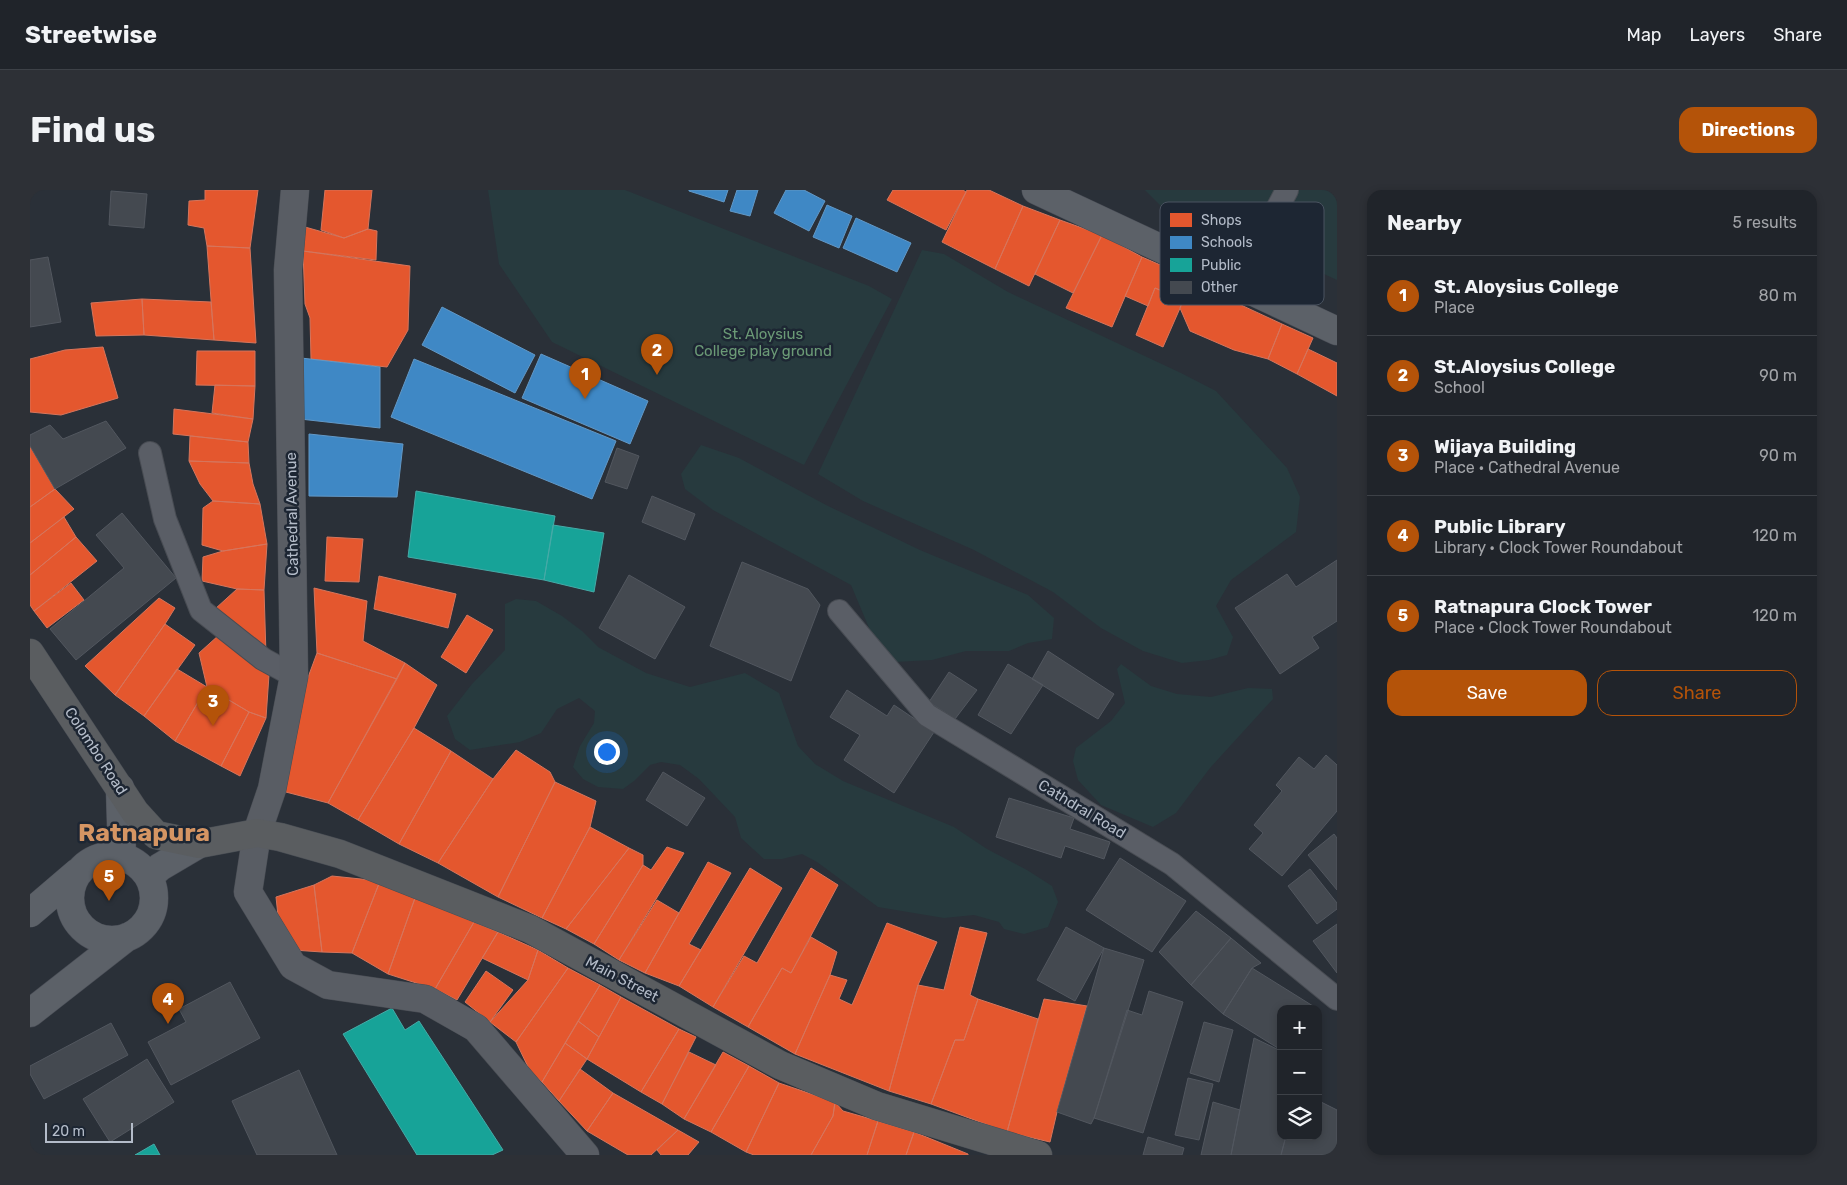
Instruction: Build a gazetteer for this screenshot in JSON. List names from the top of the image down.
{
  "streets": {
    "highway": ["Colombo Road", "Main Street"],
    "street": ["Cathedral Avenue", "Cathdral Road"]
  },
  "crossings": [
    ["Cathedral Avenue", "Main Street"],
    ["Colombo Road", "Main Street"]
  ],
  "districts": ["Ratnapura"],
  "parks": ["St. Aloysius College play ground"],
  "legend": [
    "Shops",
    "Schools",
    "Public",
    "Other"
  ],
  "scale_bar": "20 m",
  "page": {
    "header": "Streetwise",
    "nav": ["Map", "Layers", "Share"],
    "buttons": [
      "Directions",
      ["Save", "Share"]
    ],
    "title": "Find us",
    "heading": ["Nearby", "5 results"],
    "list": [
      {
        "mark": "1",
        "name": "St. Aloysius College",
        "note": "Place",
        "value": "80 m"
      },
      {
        "mark": "2",
        "name": "St.Aloysius College",
        "note": "School",
        "value": "90 m"
      },
      {
        "mark": "3",
        "name": "Wijaya Building",
        "note": "Place · Cathedral Avenue",
        "value": "90 m"
      },
      {
        "mark": "4",
        "name": "Public Library",
        "note": "Library · Clock Tower Roundabout",
        "value": "120 m"
      },
      {
        "mark": "5",
        "name": "Ratnapura Clock Tower",
        "note": "Place · Clock Tower Roundabout",
        "value": "120 m"
      }
    ],
    "pins": [
      "2",
      "1",
      "3",
      "5",
      "4"
    ],
    "map_buttons": ["+", "−"],
    "scale": "20 m"
  }
}
